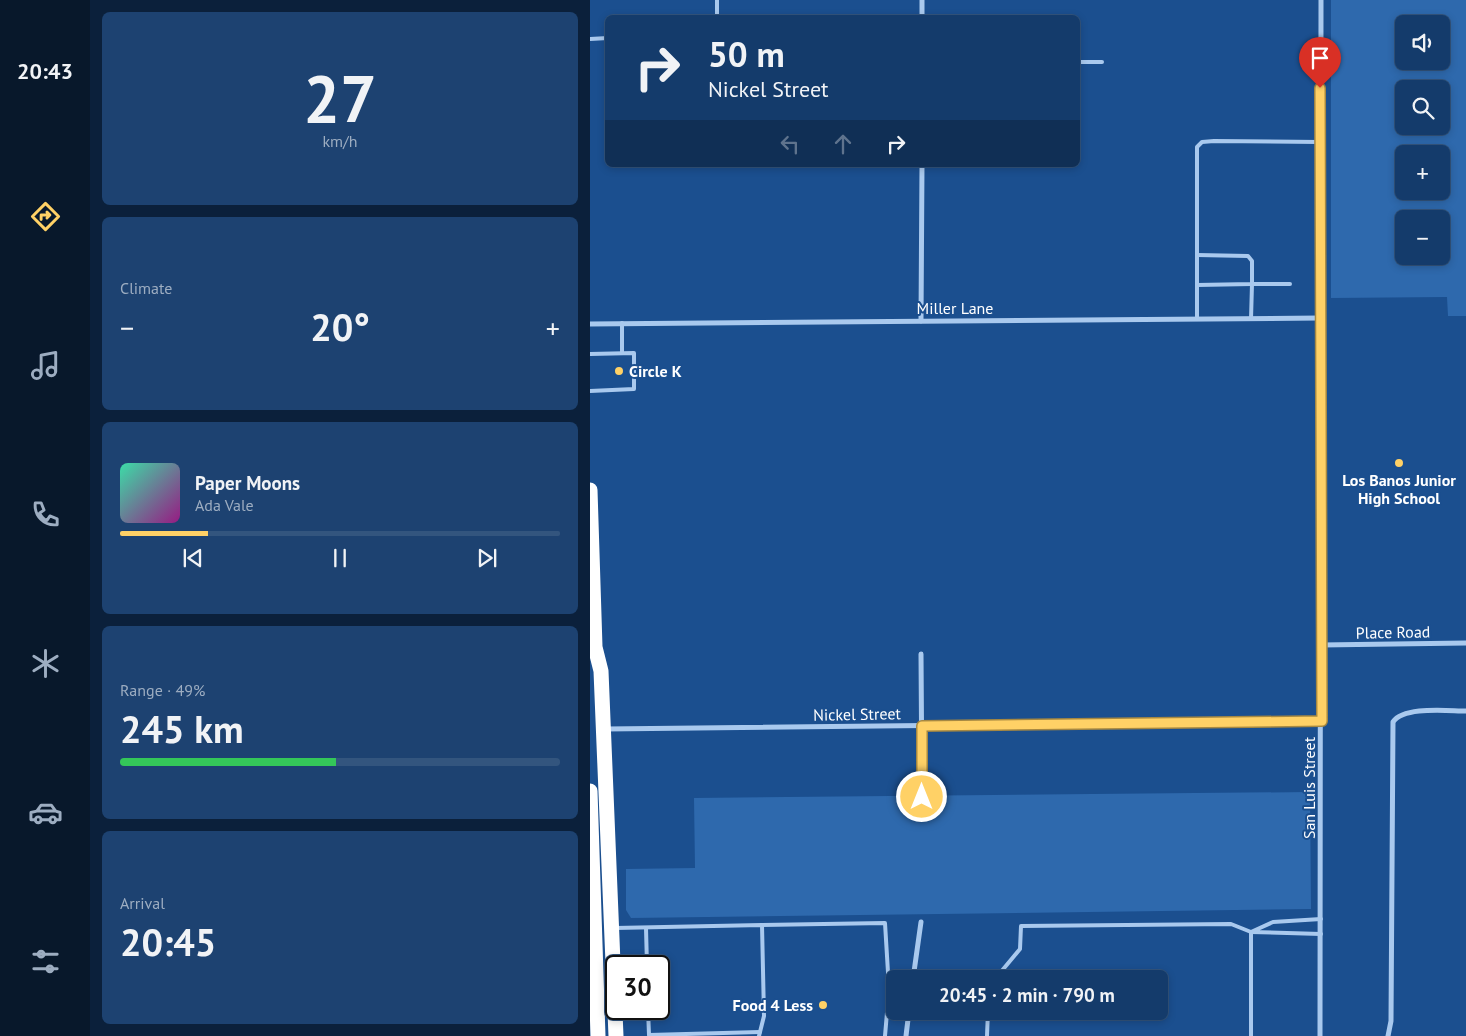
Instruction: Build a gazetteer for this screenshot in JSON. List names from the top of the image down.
{
  "streets": {
    "street": [
      "Miller Lane",
      "Place Road",
      "Nickel Street",
      "San Luis Street"
    ]
  },
  "crossings": [
    ["Miller Lane", "San Luis Street"],
    ["Place Road", "San Luis Street"],
    ["Nickel Street", "San Luis Street"]
  ],
  "places": ["Circle K", "Los Banos Junior High School", "Food 4 Less"],
  "page": {
    "tabs": "20:43",
    "tile": [
      ["27", "km/h"],
      "Climate",
      ["Range · 49%", "245 km"],
      ["Arrival", "20:45"]
    ],
    "map_buttons": ["+", "−"],
    "turn": ["50 m", "Nickel Street"],
    "heat": ["−", "20°", "+"],
    "song": ["Paper Moons", "Ada Vale"],
    "limit": "30",
    "trip": "20:45 · 2 min · 790 m"
  }
}
